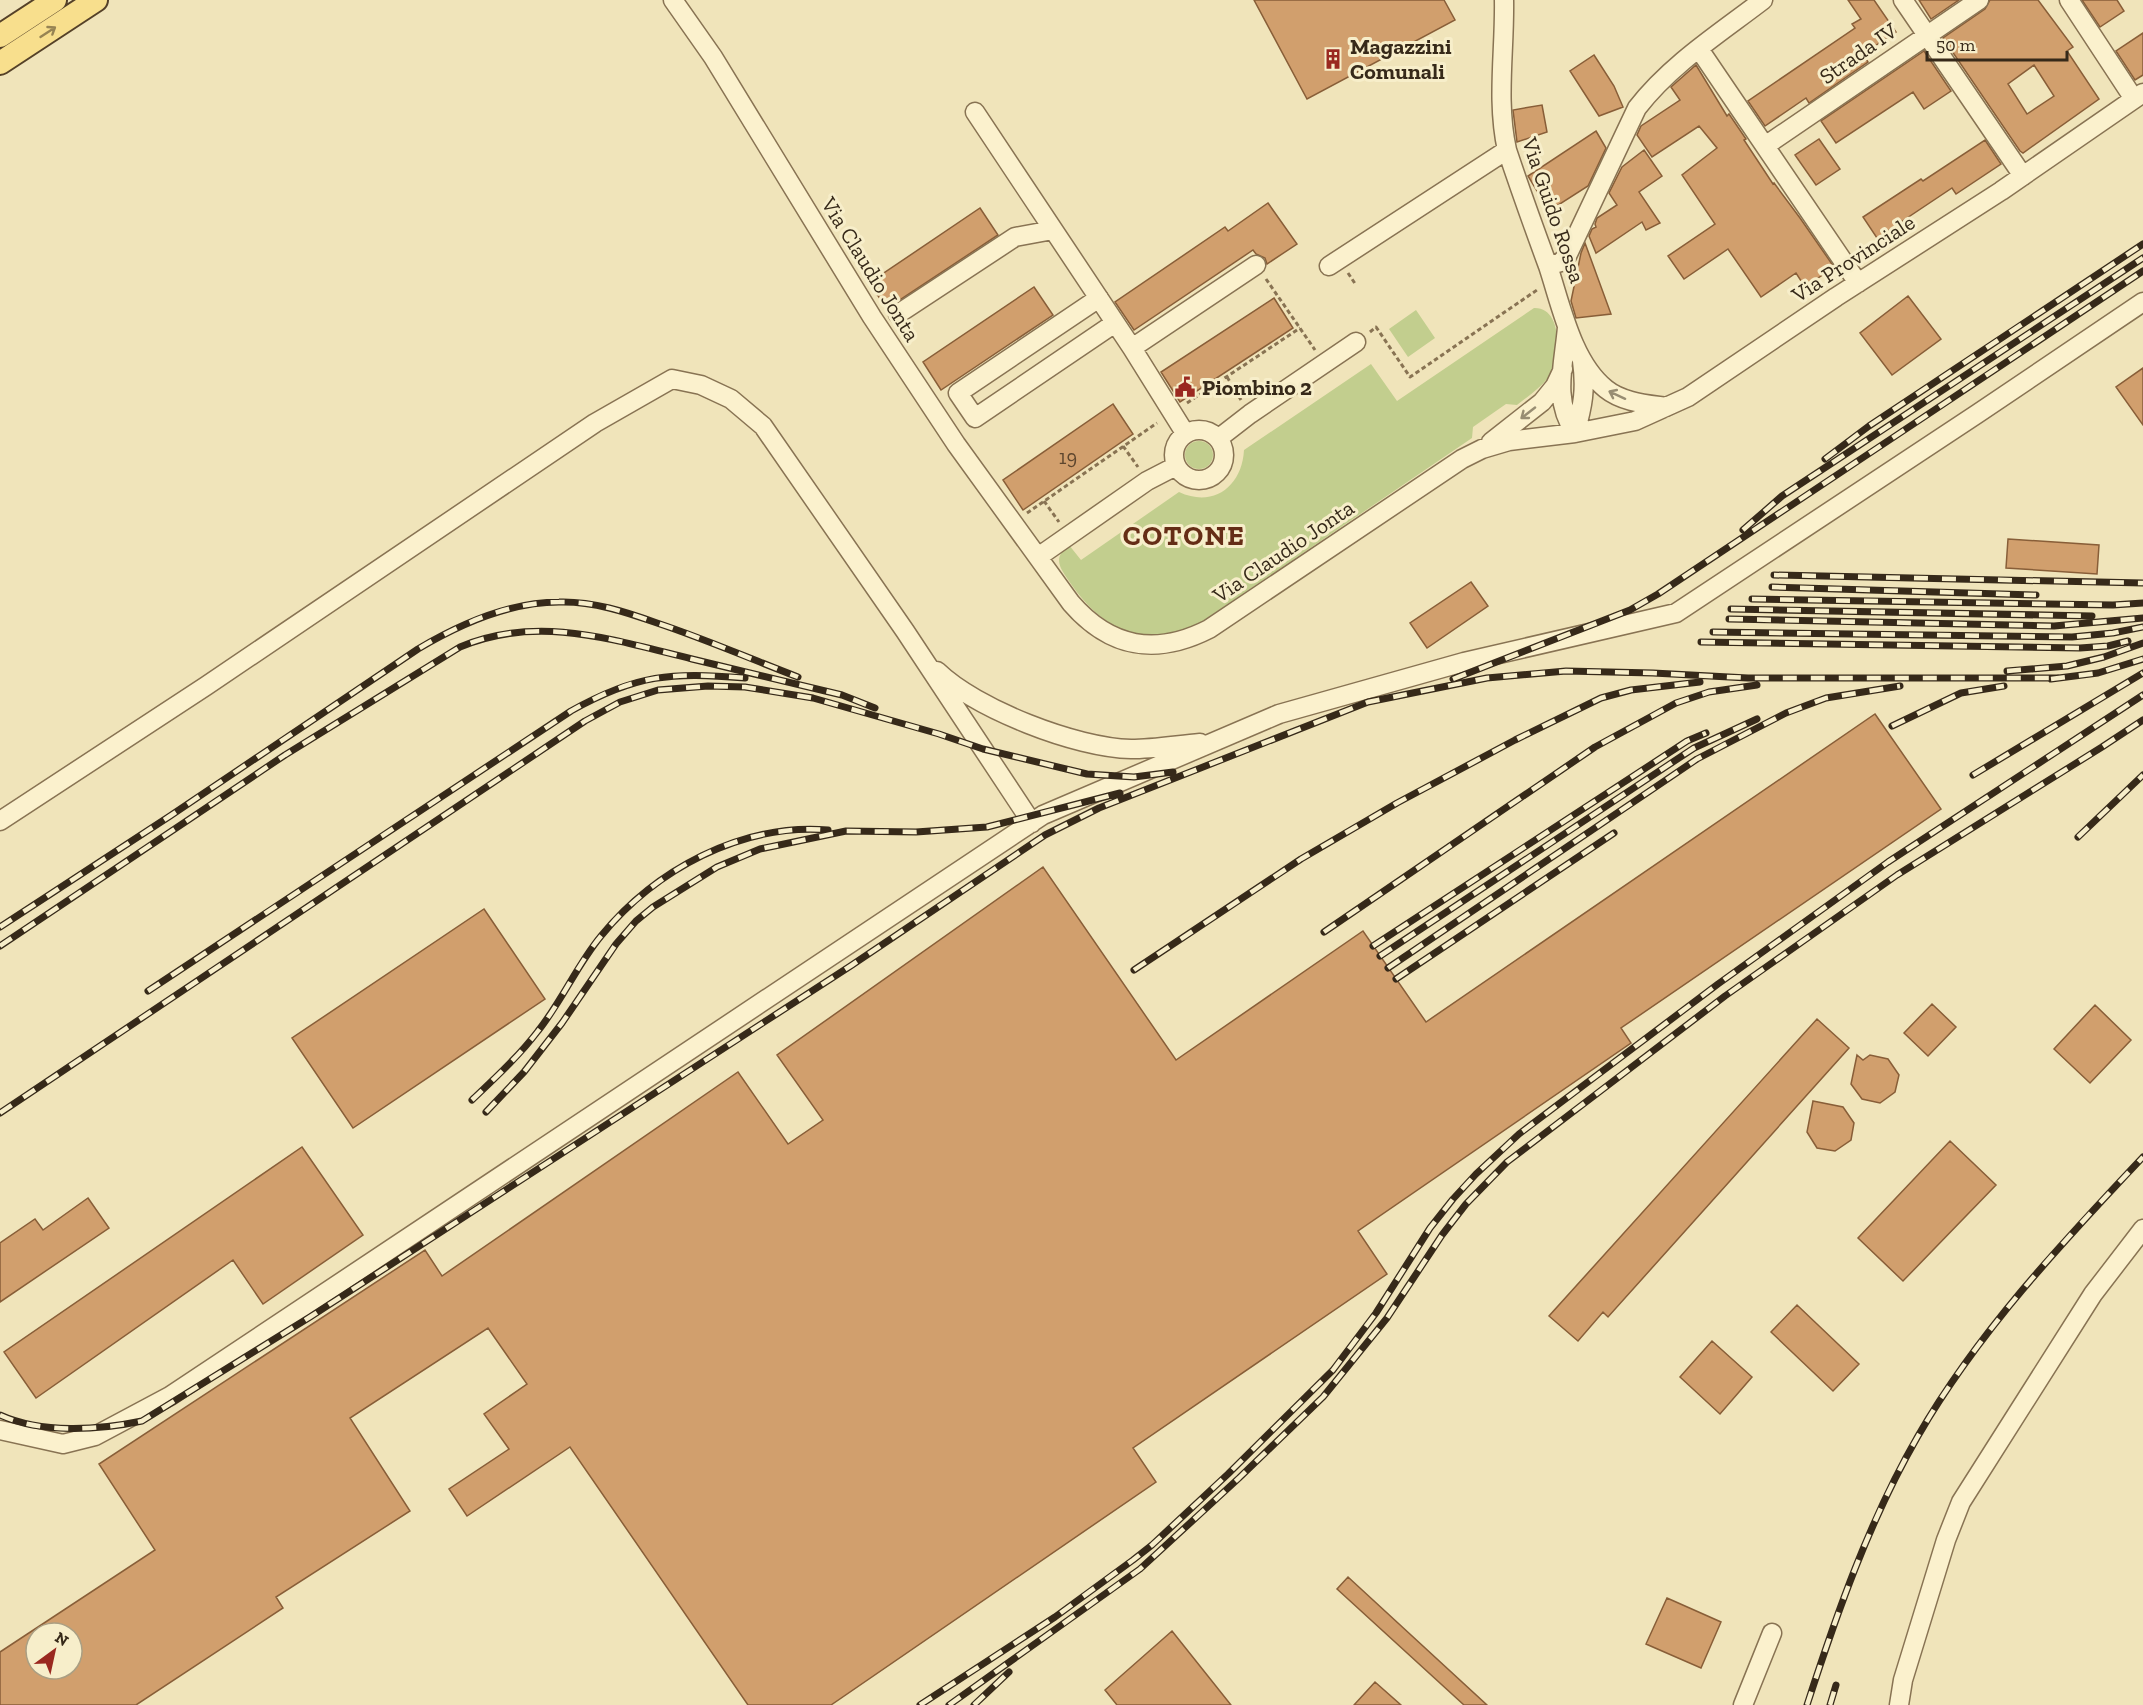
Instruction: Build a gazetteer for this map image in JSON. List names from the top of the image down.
{
  "streets": {
    "street": [
      "Strada IV",
      "Via Guido Rossa",
      "Via Provinciale",
      "Via Claudio Jonta"
    ]
  },
  "crossings": [
    ["Via Guido Rossa", "Via Provinciale"],
    ["Via Guido Rossa", "Via Claudio Jonta"],
    ["Via Provinciale", "Via Claudio Jonta"]
  ],
  "districts": ["COTONE"],
  "places": {
    "building": ["Magazzini Comunali"],
    "public building": ["Piombino 2"]
  },
  "house_numbers": ["19"],
  "scale_bar": "50 m",
  "north": "top right"
}
